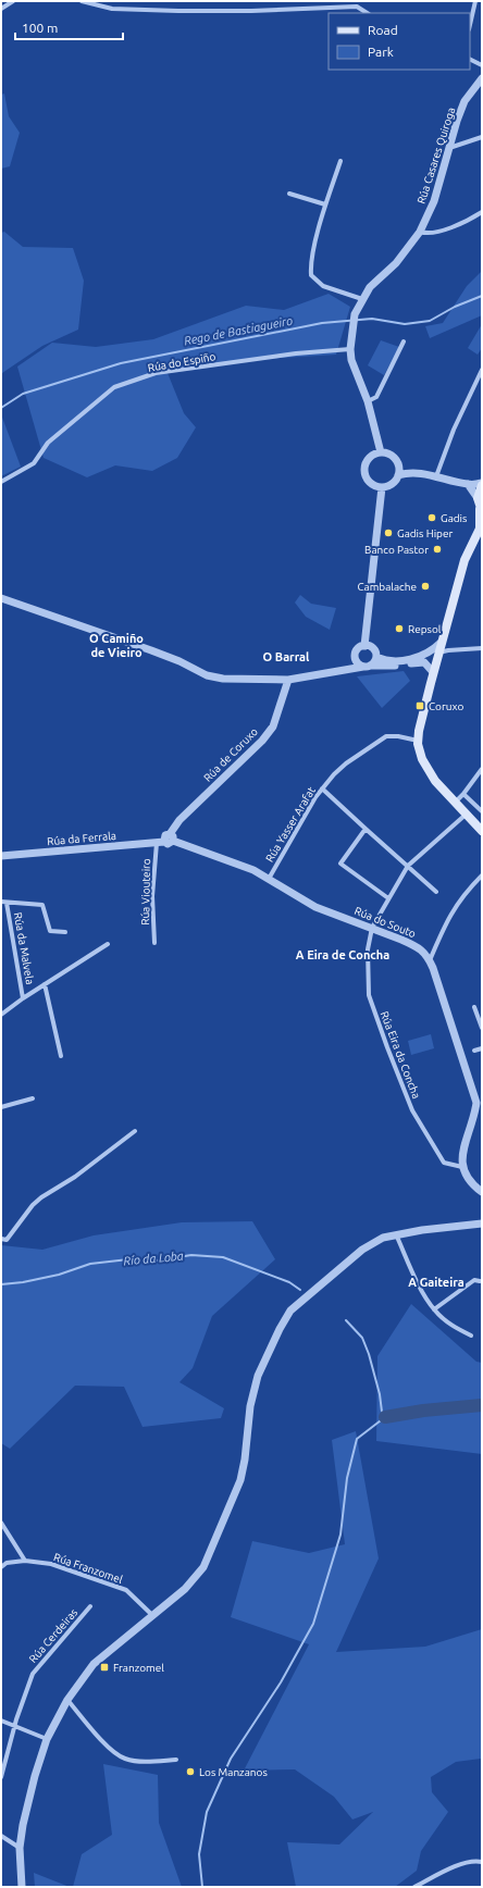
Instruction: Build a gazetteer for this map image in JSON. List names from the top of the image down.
{
  "streets": {
    "street": [
      "Rúa Casares Quiroga",
      "Rúa do Espiño",
      "Rúa de Coruxo",
      "Rúa Yasser Arafat",
      "Rúa da Ferrala",
      "Rúa Viouteiro",
      "Rúa do Souto",
      "Rúa da Malvela",
      "Rúa Eira da Concha",
      "Rúa Franzomel",
      "Rúa Cerdeiras"
    ]
  },
  "crossings": [
    ["Rúa Casares Quiroga", "Rúa do Espiño"],
    ["Rúa de Coruxo", "Rúa da Ferrala"],
    ["Rúa de Coruxo", "Rúa do Souto"],
    ["Rúa Yasser Arafat", "Rúa do Souto"],
    ["Rúa da Ferrala", "Rúa Viouteiro"],
    ["Rúa do Souto", "Rúa Eira da Concha"]
  ],
  "districts": [
    "O Camiño de Vieiro",
    "O Barral",
    "A Eira de Concha",
    "A Gaiteira"
  ],
  "water": ["Rego de Bastiagueiro", "Río da Loba"],
  "places": {
    "other": [
      "Gadis",
      "Gadis Hiper",
      "Banco Pastor",
      "Cambalache",
      "Repsol",
      "Los Manzanos"
    ],
    "transit": ["Coruxo", "Franzomel"]
  },
  "legend": ["Road", "Park"],
  "scale_bar": "100 m"
}
